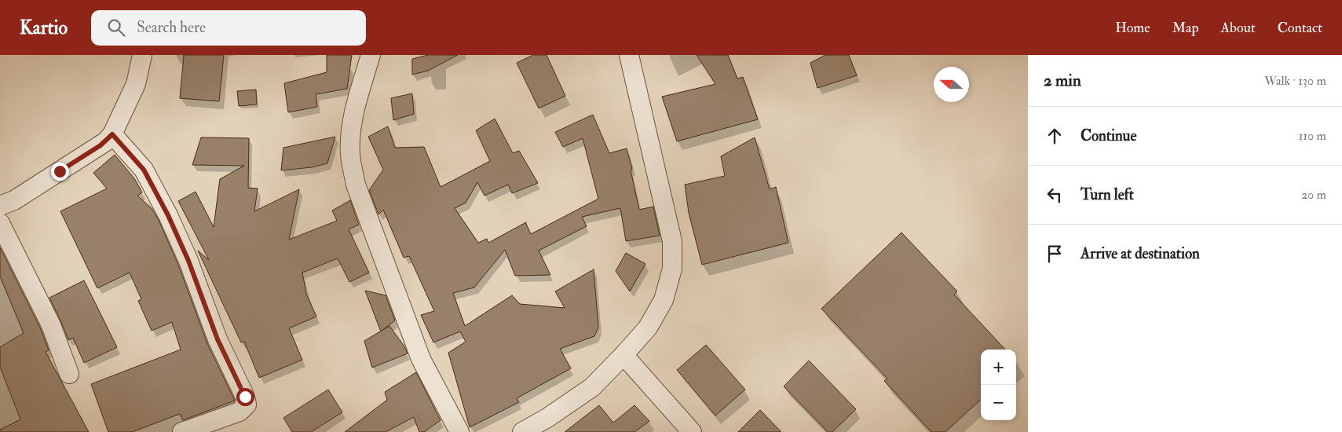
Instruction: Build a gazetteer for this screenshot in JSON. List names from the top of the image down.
{
  "north": "left",
  "page": {
    "header": "Kartio",
    "search": "Search here",
    "nav": [
      "Home",
      "Map",
      "About",
      "Contact"
    ],
    "heading": ["2 min", "Walk · 130 m"],
    "list": [
      ["Continue", "110 m"],
      ["Turn left", "20 m"],
      "Arrive at destination"
    ],
    "map_buttons": ["+", "−"]
  }
}
